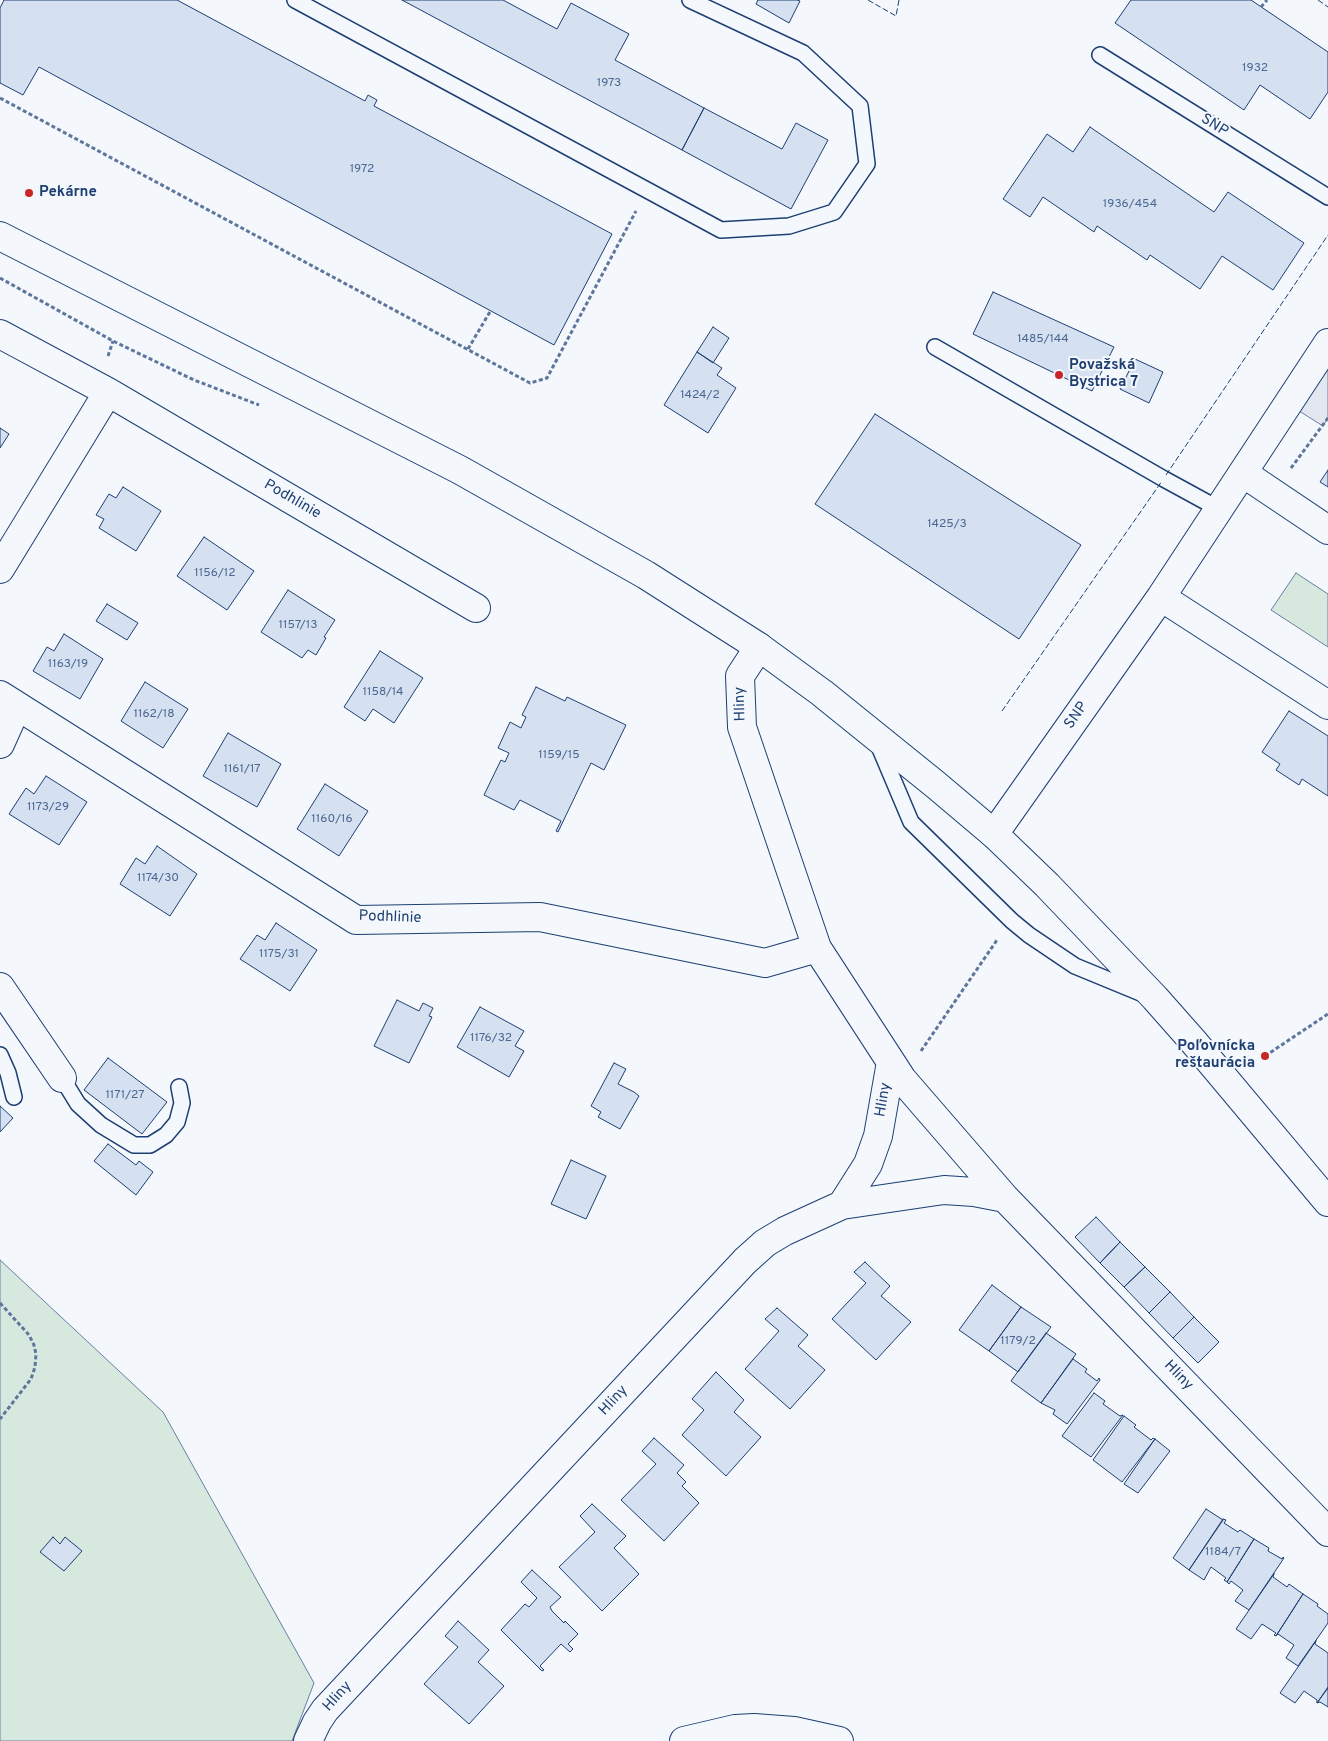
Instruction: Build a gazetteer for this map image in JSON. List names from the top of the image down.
{
  "streets": {
    "street": ["SNP", "Podhlinie", "Hliny"]
  },
  "crossings": [
    ["Podhlinie", "Hliny"]
  ],
  "places": ["Pekárne", "Považská Bystrica 7", "Poľovnícka reštaurácia"],
  "house_numbers": [
    "1932",
    "1973",
    "1972",
    "1936/454",
    "1485/144",
    "1424/2",
    "1425/3",
    "1156/12",
    "1157/13",
    "1163/19",
    "1158/14",
    "1162/18",
    "1159/15",
    "1161/17",
    "1173/29",
    "1160/16",
    "1174/30",
    "1175/31",
    "1176/32",
    "1171/27",
    "1179/2",
    "1184/7"
  ]
}
